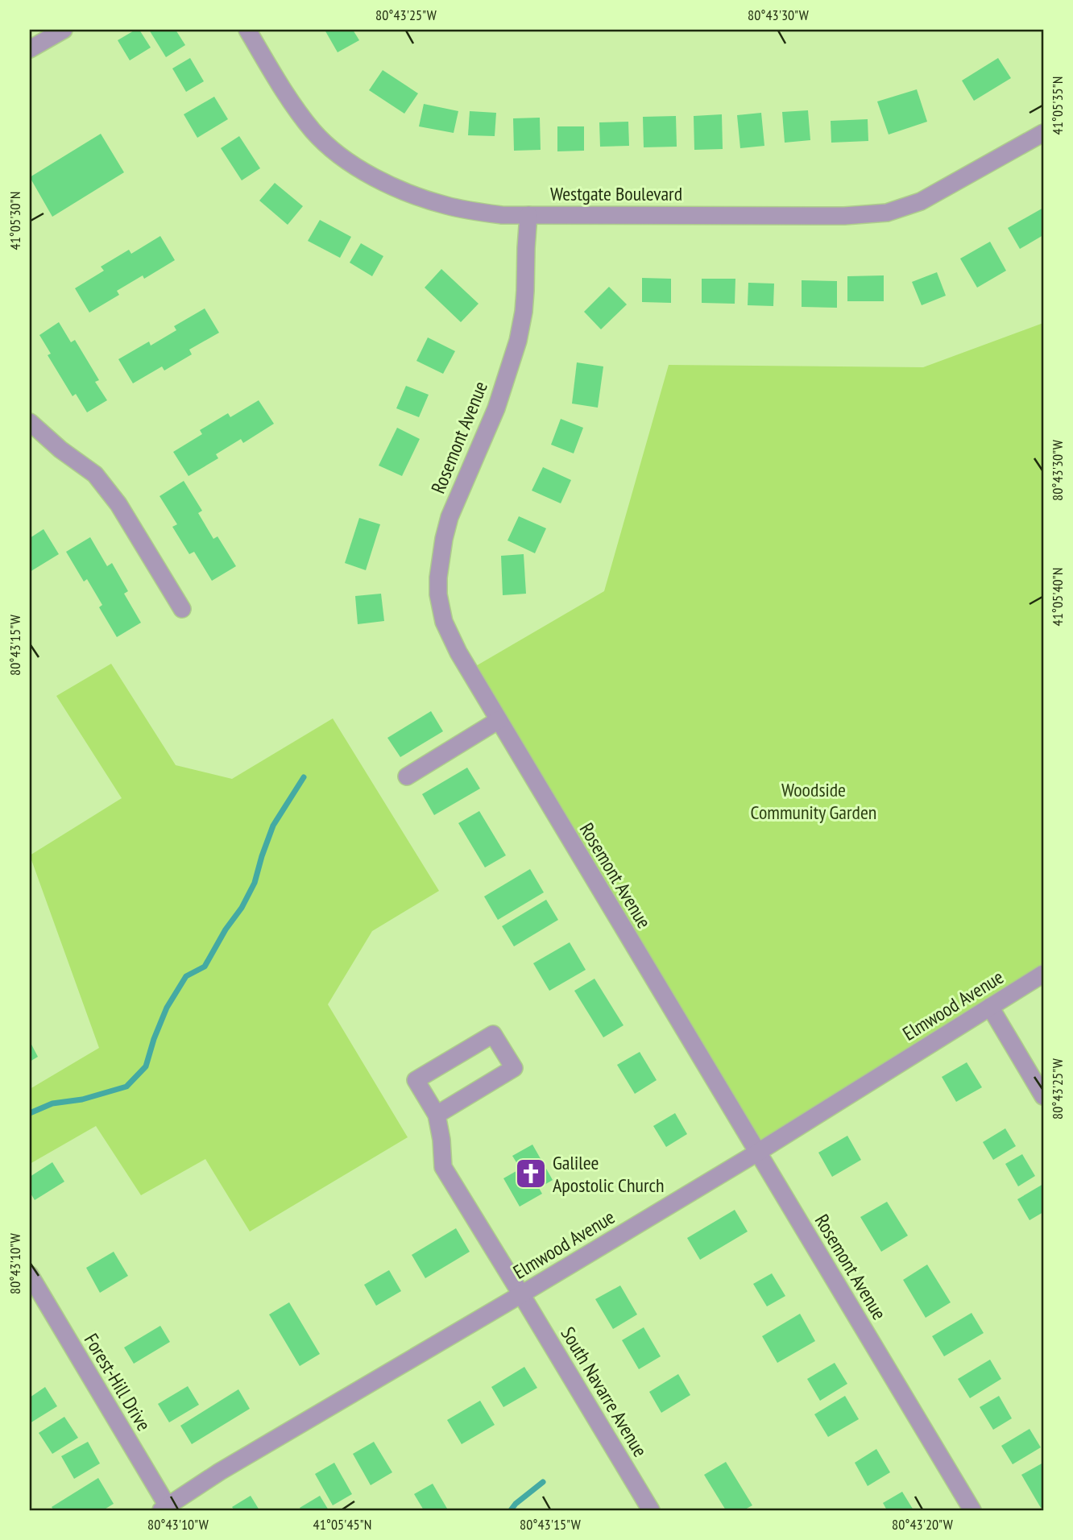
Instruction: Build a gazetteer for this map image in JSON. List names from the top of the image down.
{
  "streets": {
    "street": [
      "Westgate Boulevard",
      "Rosemont Avenue",
      "Elmwood Avenue",
      "Forest-Hill Drive",
      "South Navarre Avenue"
    ]
  },
  "crossings": [
    ["Westgate Boulevard", "Rosemont Avenue"],
    ["Rosemont Avenue", "Elmwood Avenue"],
    ["Elmwood Avenue", "Forest-Hill Drive"],
    ["Elmwood Avenue", "South Navarre Avenue"]
  ],
  "parks": ["Woodside Community Garden"],
  "places": {
    "church": ["Galilee Apostolic Church"]
  },
  "coordinates": [
    "80°43'25\"W",
    "80°43'30\"W",
    "41°05'35\"N",
    "41°05'30\"N",
    "41°05'40\"N",
    "80°43'15\"W",
    "80°43'10\"W",
    "41°05'45\"N",
    "80°43'20\"W"
  ]
}
